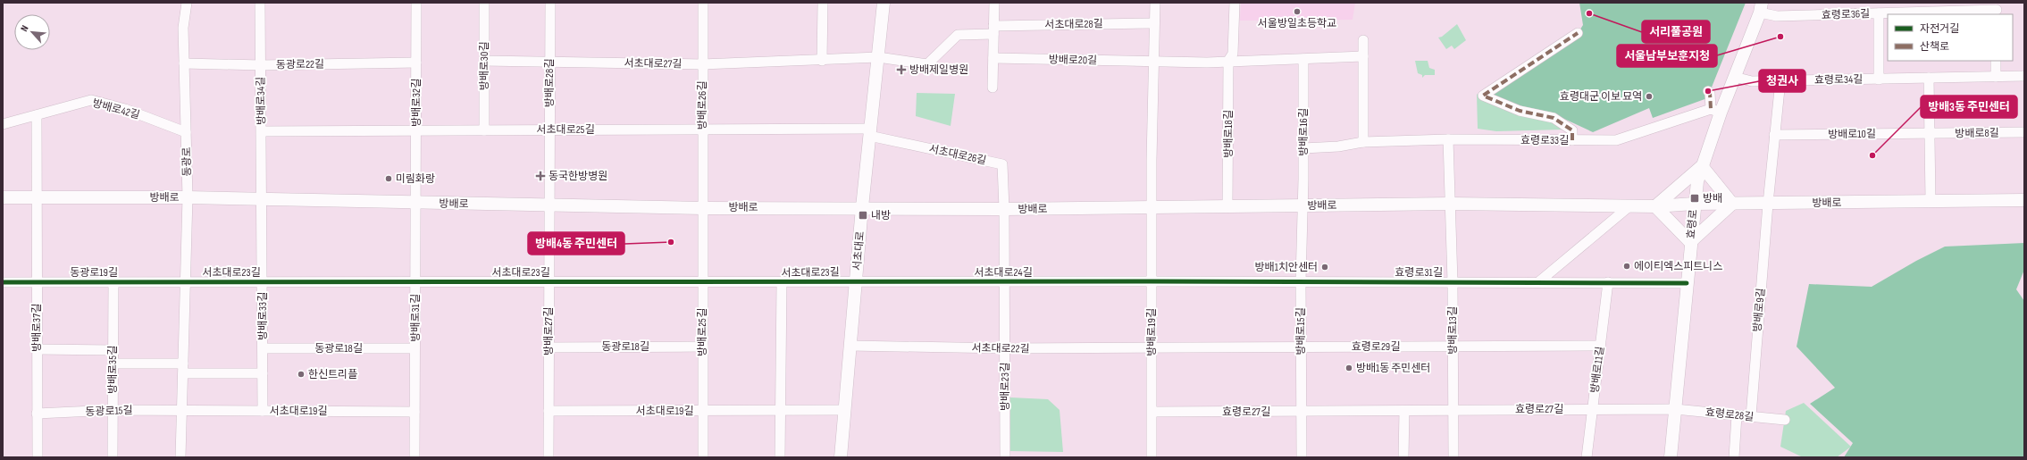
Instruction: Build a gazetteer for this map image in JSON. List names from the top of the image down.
{
  "streets": {
    "main road": ["방배로", "효령로", "서초대로"],
    "street": [
      "효령로36길",
      "서초대로28길",
      "방배로20길",
      "서초대로27길",
      "동광로22길",
      "방배로30길",
      "효령로34길",
      "방배로28길",
      "방배로34길",
      "방배로32길",
      "방배로26길",
      "방배로42길",
      "서초대로25길",
      "방배로16길",
      "방배로8길",
      "방배로18길",
      "방배로10길",
      "효령로33길",
      "서초대로26길",
      "동광로",
      "동광로19길",
      "서초대로23길",
      "서초대로24길",
      "효령로31길",
      "방배로9길",
      "방배로33길",
      "방배로31길",
      "방배로37길",
      "방배로13길",
      "방배로27길",
      "방배로15길",
      "방배로25길",
      "방배로19길",
      "동광로18길",
      "효령로29길",
      "서초대로22길",
      "방배로35길",
      "방배로11길",
      "방배로23길",
      "효령로27길",
      "동광로15길",
      "서초대로19길",
      "효령로28길"
    ]
  },
  "crossings": [
    ["효령로36길", "효령로34길"],
    ["효령로36길", "효령로"],
    ["서초대로28길", "서초대로27길"],
    ["서초대로28길", "서초대로"],
    ["서초대로27길", "방배로30길"],
    ["서초대로27길", "방배로28길"],
    ["서초대로27길", "방배로26길"],
    ["서초대로27길", "서초대로"],
    ["동광로22길", "방배로34길"],
    ["동광로22길", "방배로32길"],
    ["동광로22길", "동광로"],
    ["방배로30길", "서초대로25길"],
    ["효령로34길", "효령로"],
    ["방배로28길", "서초대로25길"],
    ["방배로28길", "방배로"],
    ["방배로28길", "방배로27길"],
    ["방배로34길", "서초대로25길"],
    ["방배로34길", "방배로"],
    ["방배로34길", "방배로33길"],
    ["방배로32길", "서초대로25길"],
    ["방배로32길", "방배로"],
    ["방배로32길", "방배로31길"],
    ["방배로26길", "서초대로25길"],
    ["방배로26길", "방배로"],
    ["방배로26길", "방배로25길"],
    ["방배로42길", "동광로"],
    ["서초대로25길", "서초대로26길"],
    ["서초대로25길", "서초대로"],
    ["방배로16길", "효령로33길"],
    ["방배로16길", "방배로"],
    ["방배로16길", "방배로15길"],
    ["방배로8길", "방배로10길"],
    ["방배로18길", "방배로"],
    ["효령로33길", "효령로"],
    ["서초대로26길", "방배로"],
    ["서초대로26길", "서초대로"],
    ["서초대로26길", "방배로23길"],
    ["동광로", "방배로"],
    ["동광로", "동광로19길"],
    ["동광로", "서초대로23길"],
    ["동광로", "동광로15길"],
    ["동광로", "서초대로19길"],
    ["방배로", "효령로"],
    ["방배로", "서초대로"],
    ["방배로", "방배로9길"],
    ["방배로", "방배로33길"],
    ["방배로", "방배로31길"],
    ["방배로", "방배로37길"],
    ["방배로", "방배로13길"],
    ["방배로", "방배로27길"],
    ["방배로", "방배로15길"],
    ["방배로", "방배로25길"],
    ["방배로", "방배로19길"],
    ["방배로", "방배로23길"],
    ["효령로", "효령로31길"],
    ["효령로", "효령로27길"],
    ["효령로", "효령로28길"],
    ["서초대로", "서초대로23길"],
    ["서초대로", "서초대로24길"],
    ["서초대로", "서초대로22길"],
    ["서초대로", "서초대로19길"],
    ["동광로19길", "서초대로23길"],
    ["동광로19길", "방배로37길"],
    ["동광로19길", "방배로35길"],
    ["서초대로23길", "서초대로24길"],
    ["서초대로23길", "방배로33길"],
    ["서초대로23길", "방배로31길"],
    ["서초대로23길", "방배로27길"],
    ["서초대로23길", "방배로25길"],
    ["서초대로24길", "효령로31길"],
    ["서초대로24길", "방배로19길"],
    ["서초대로24길", "방배로23길"],
    ["효령로31길", "방배로13길"],
    ["효령로31길", "방배로15길"],
    ["효령로31길", "방배로19길"],
    ["효령로31길", "방배로11길"],
    ["방배로9길", "효령로28길"],
    ["방배로33길", "동광로18길"],
    ["방배로33길", "서초대로19길"],
    ["방배로31길", "동광로18길"],
    ["방배로31길", "서초대로19길"],
    ["방배로37길", "동광로15길"],
    ["방배로13길", "효령로29길"],
    ["방배로13길", "효령로27길"],
    ["방배로27길", "동광로18길"],
    ["방배로27길", "서초대로19길"],
    ["방배로15길", "효령로29길"],
    ["방배로15길", "효령로27길"],
    ["방배로25길", "동광로18길"],
    ["방배로25길", "서초대로19길"],
    ["방배로19길", "효령로29길"],
    ["방배로19길", "서초대로22길"],
    ["방배로19길", "효령로27길"],
    ["효령로29길", "서초대로22길"],
    ["효령로29길", "방배로11길"],
    ["서초대로22길", "방배로23길"],
    ["방배로35길", "동광로15길"],
    ["방배로11길", "효령로27길"],
    ["효령로27길", "효령로28길"],
    ["동광로15길", "서초대로19길"]
  ],
  "places": {
    "other": [
      "서울방일초등학교",
      "서리풀공원",
      "서울남부보훈지청",
      "청권사",
      "효령대군 이보 묘역",
      "방배3동 주민센터",
      "미림화랑",
      "방배4동 주민센터",
      "에이티엑스피트니스",
      "방배1치안센터",
      "방배1동 주민센터",
      "한신트리플"
    ],
    "health": ["방배제일병원", "동국한방병원"],
    "transit": ["방배", "내방"]
  },
  "legend": ["자전거길", "산책로"],
  "north": "top left"
}
